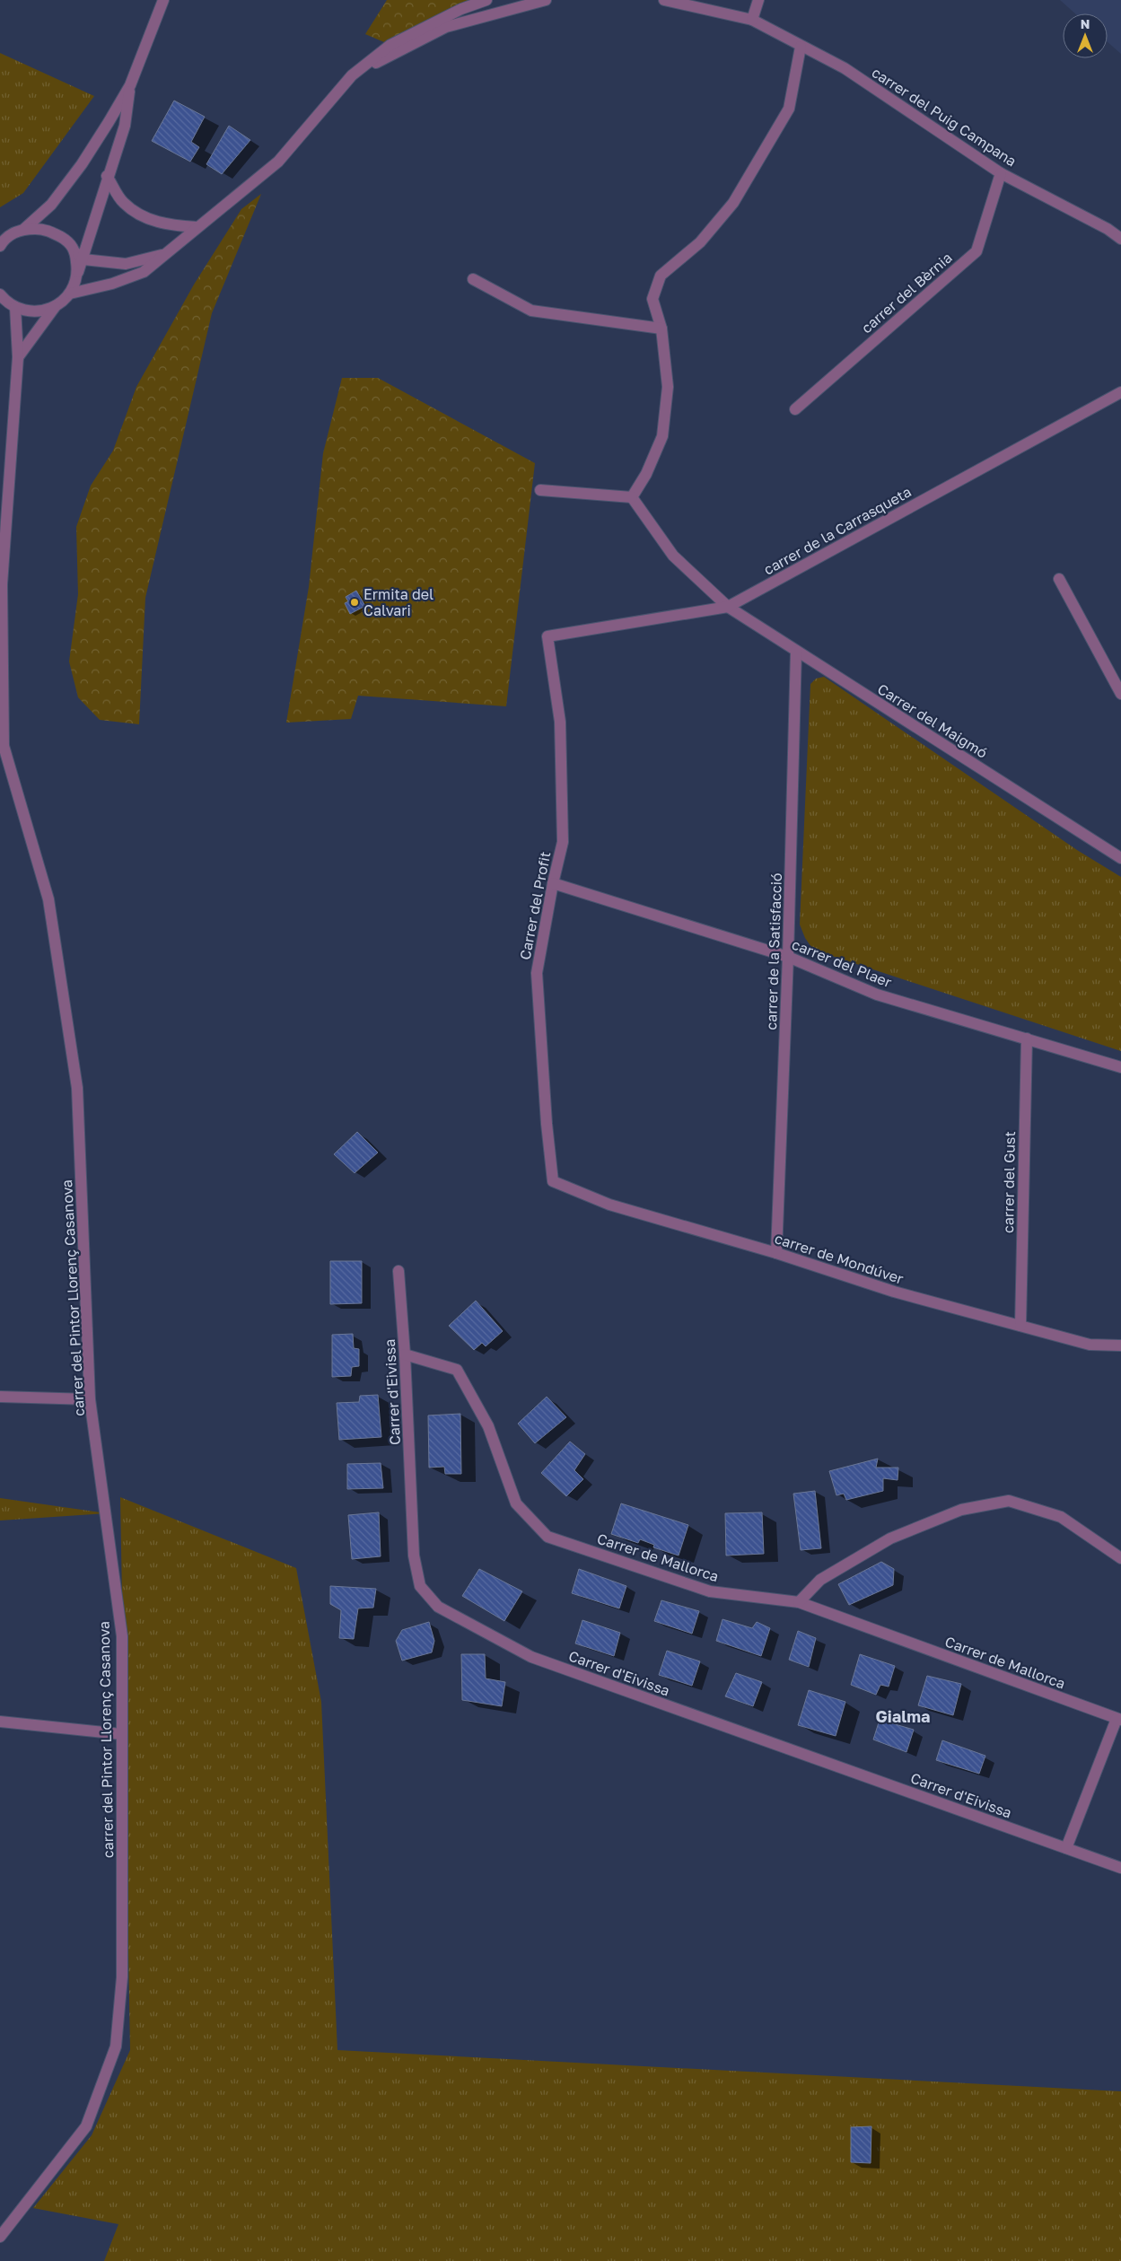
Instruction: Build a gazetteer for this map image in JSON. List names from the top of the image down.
{
  "streets": {
    "street": [
      "carrer del Puig Campana",
      "carrer del Bèrnia",
      "carrer de la Carrasqueta",
      "Carrer del Maigmó",
      "Carrer del Profit",
      "carrer de la Satisfacció",
      "carrer del Plaer",
      "carrer del Gust",
      "carrer de Mondúver",
      "carrer del Pintor Llorenç Casanova",
      "Carrer d'Eivissa",
      "Carrer de Mallorca"
    ]
  },
  "crossings": [
    ["carrer del Puig Campana", "carrer del Bèrnia"],
    ["carrer de la Carrasqueta", "Carrer del Maigmó"],
    ["carrer de la Carrasqueta", "Carrer del Profit"],
    ["Carrer del Maigmó", "carrer de la Satisfacció"],
    ["Carrer del Profit", "carrer del Plaer"],
    ["Carrer del Profit", "carrer de Mondúver"],
    ["carrer de la Satisfacció", "carrer del Plaer"],
    ["carrer de la Satisfacció", "carrer de Mondúver"],
    ["carrer del Plaer", "carrer del Gust"],
    ["carrer del Gust", "carrer de Mondúver"],
    ["Carrer d'Eivissa", "Carrer de Mallorca"]
  ],
  "districts": ["Gialma"],
  "places": ["Ermita del Calvari"],
  "north": "top"
}
